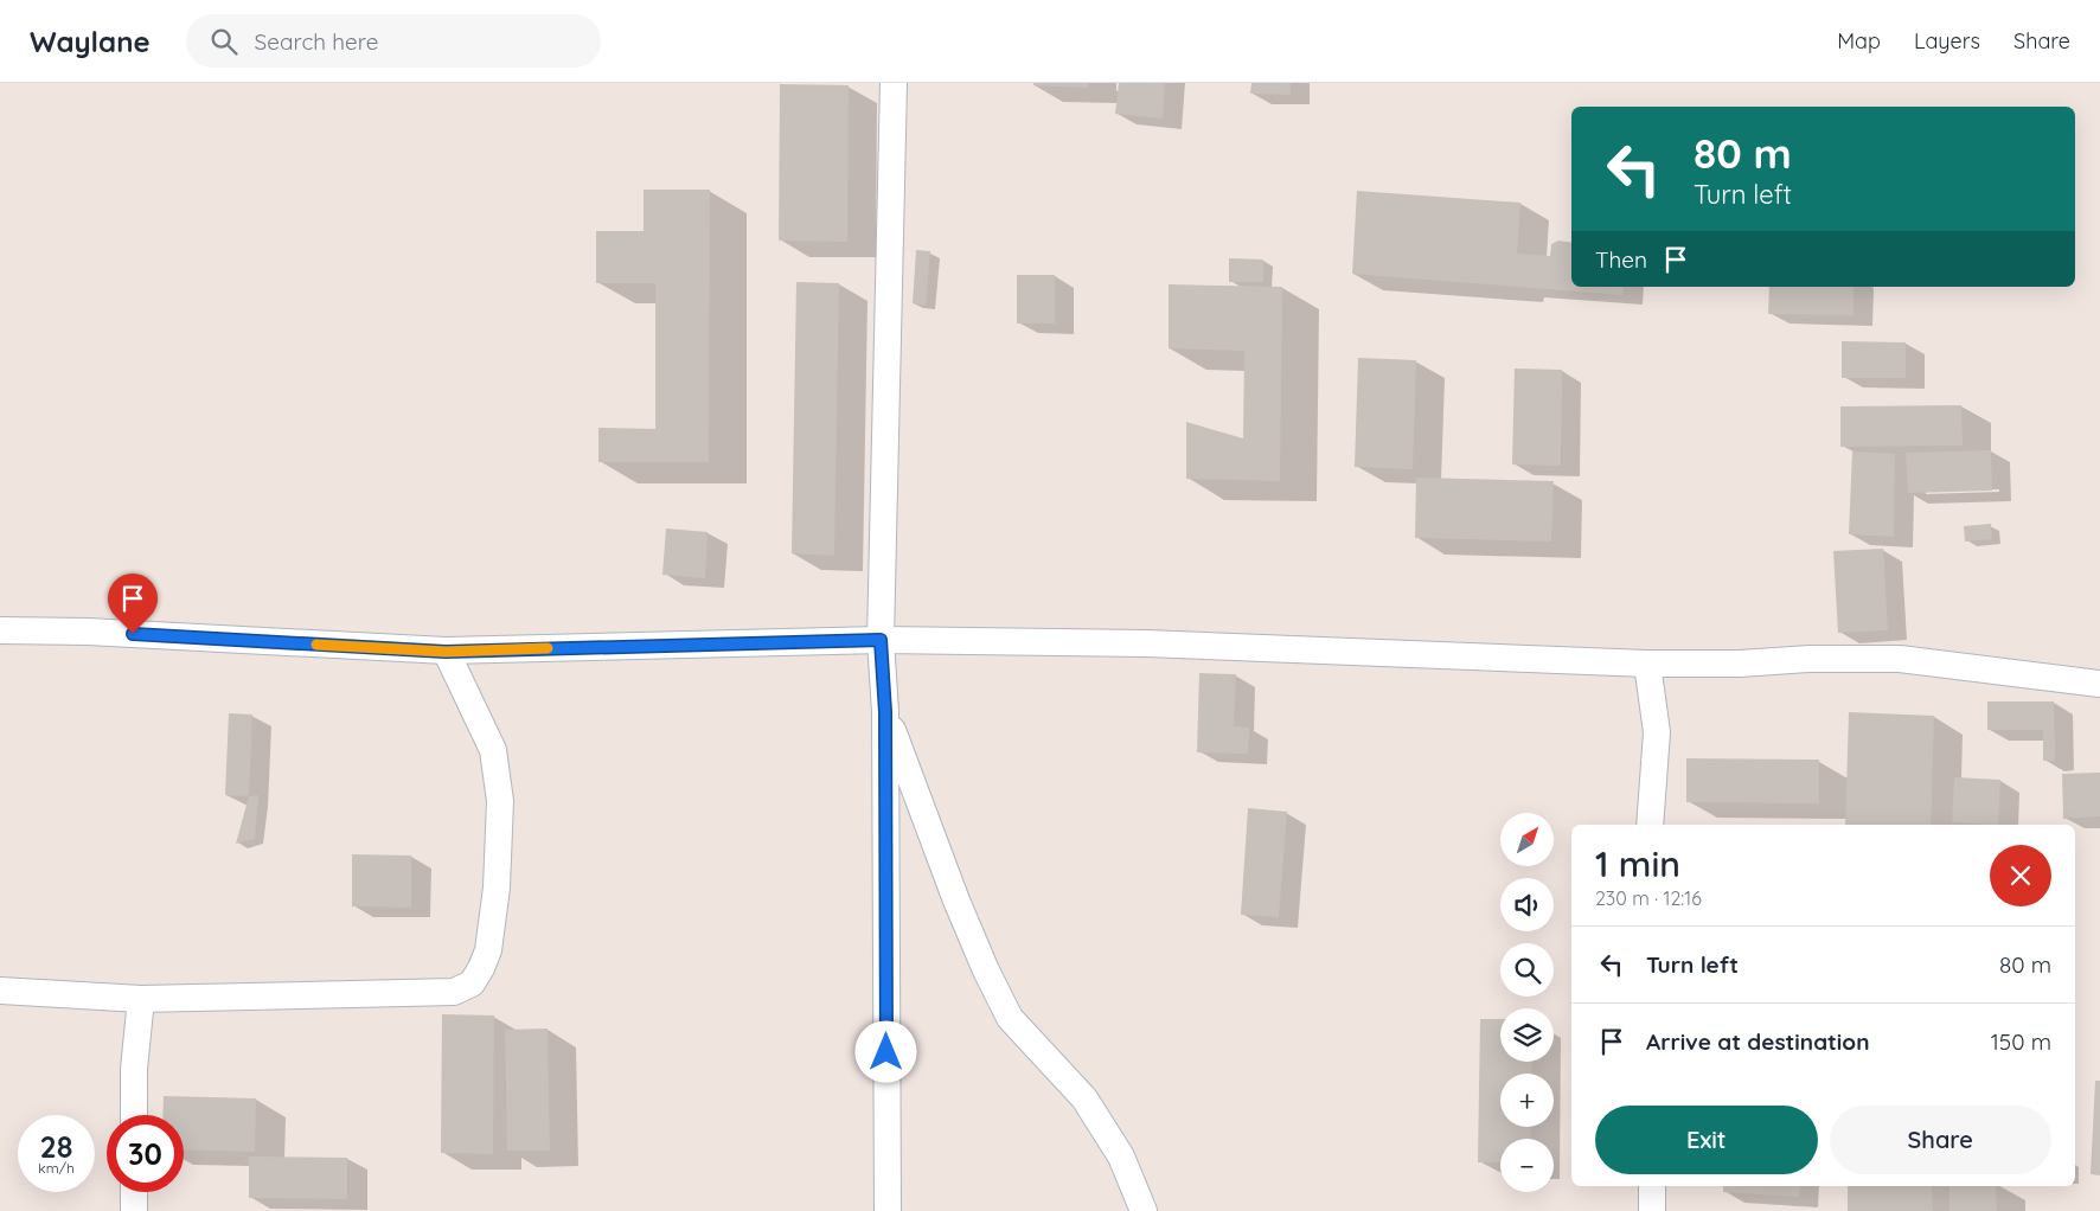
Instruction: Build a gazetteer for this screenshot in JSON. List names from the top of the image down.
{
  "north": "top right",
  "page": {
    "header": "Waylane",
    "search": "Search here",
    "nav": ["Map", "Layers", "Share"],
    "turn": ["80 m", "Turn left"],
    "then": "Then",
    "map_buttons": ["+", "−"],
    "heading": ["1 min", "230 m · 12:16"],
    "list": [
      {
        "name": "Turn left",
        "value": "80 m"
      },
      {
        "name": "Arrive at destination",
        "value": "150 m"
      }
    ],
    "buttons": ["Exit", "Share"],
    "speed": "28 km/h",
    "limit": "30"
  }
}
